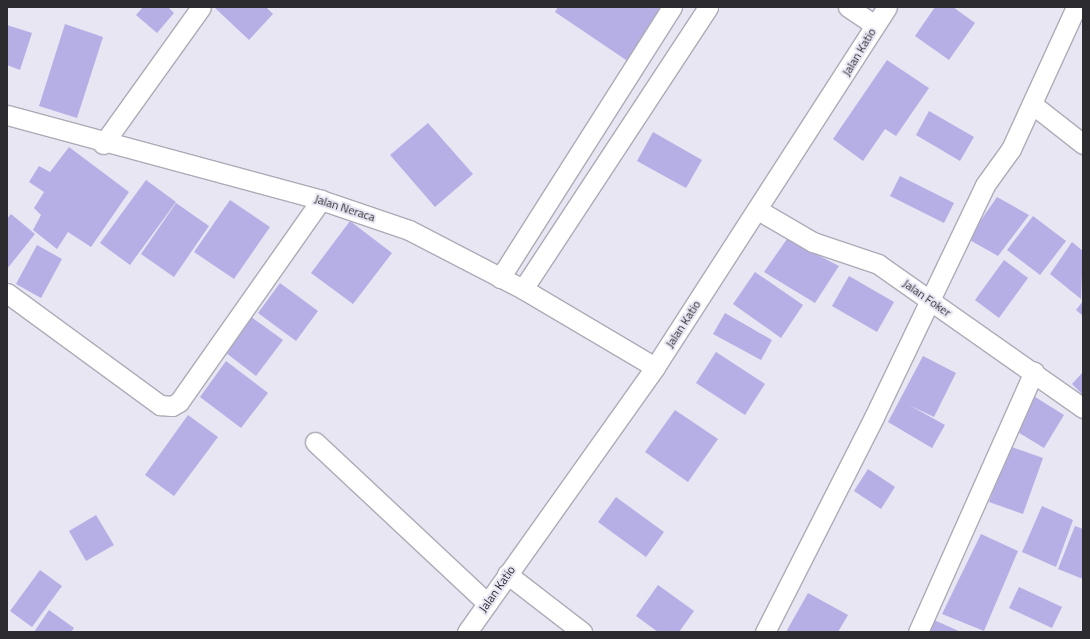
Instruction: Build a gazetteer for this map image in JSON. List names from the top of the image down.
{
  "streets": {
    "street": ["Jalan Katio", "Jalan Neraca", "Jalan Foker"]
  },
  "crossings": [
    ["Jalan Katio", "Jalan Neraca"],
    ["Jalan Katio", "Jalan Foker"]
  ]
}
